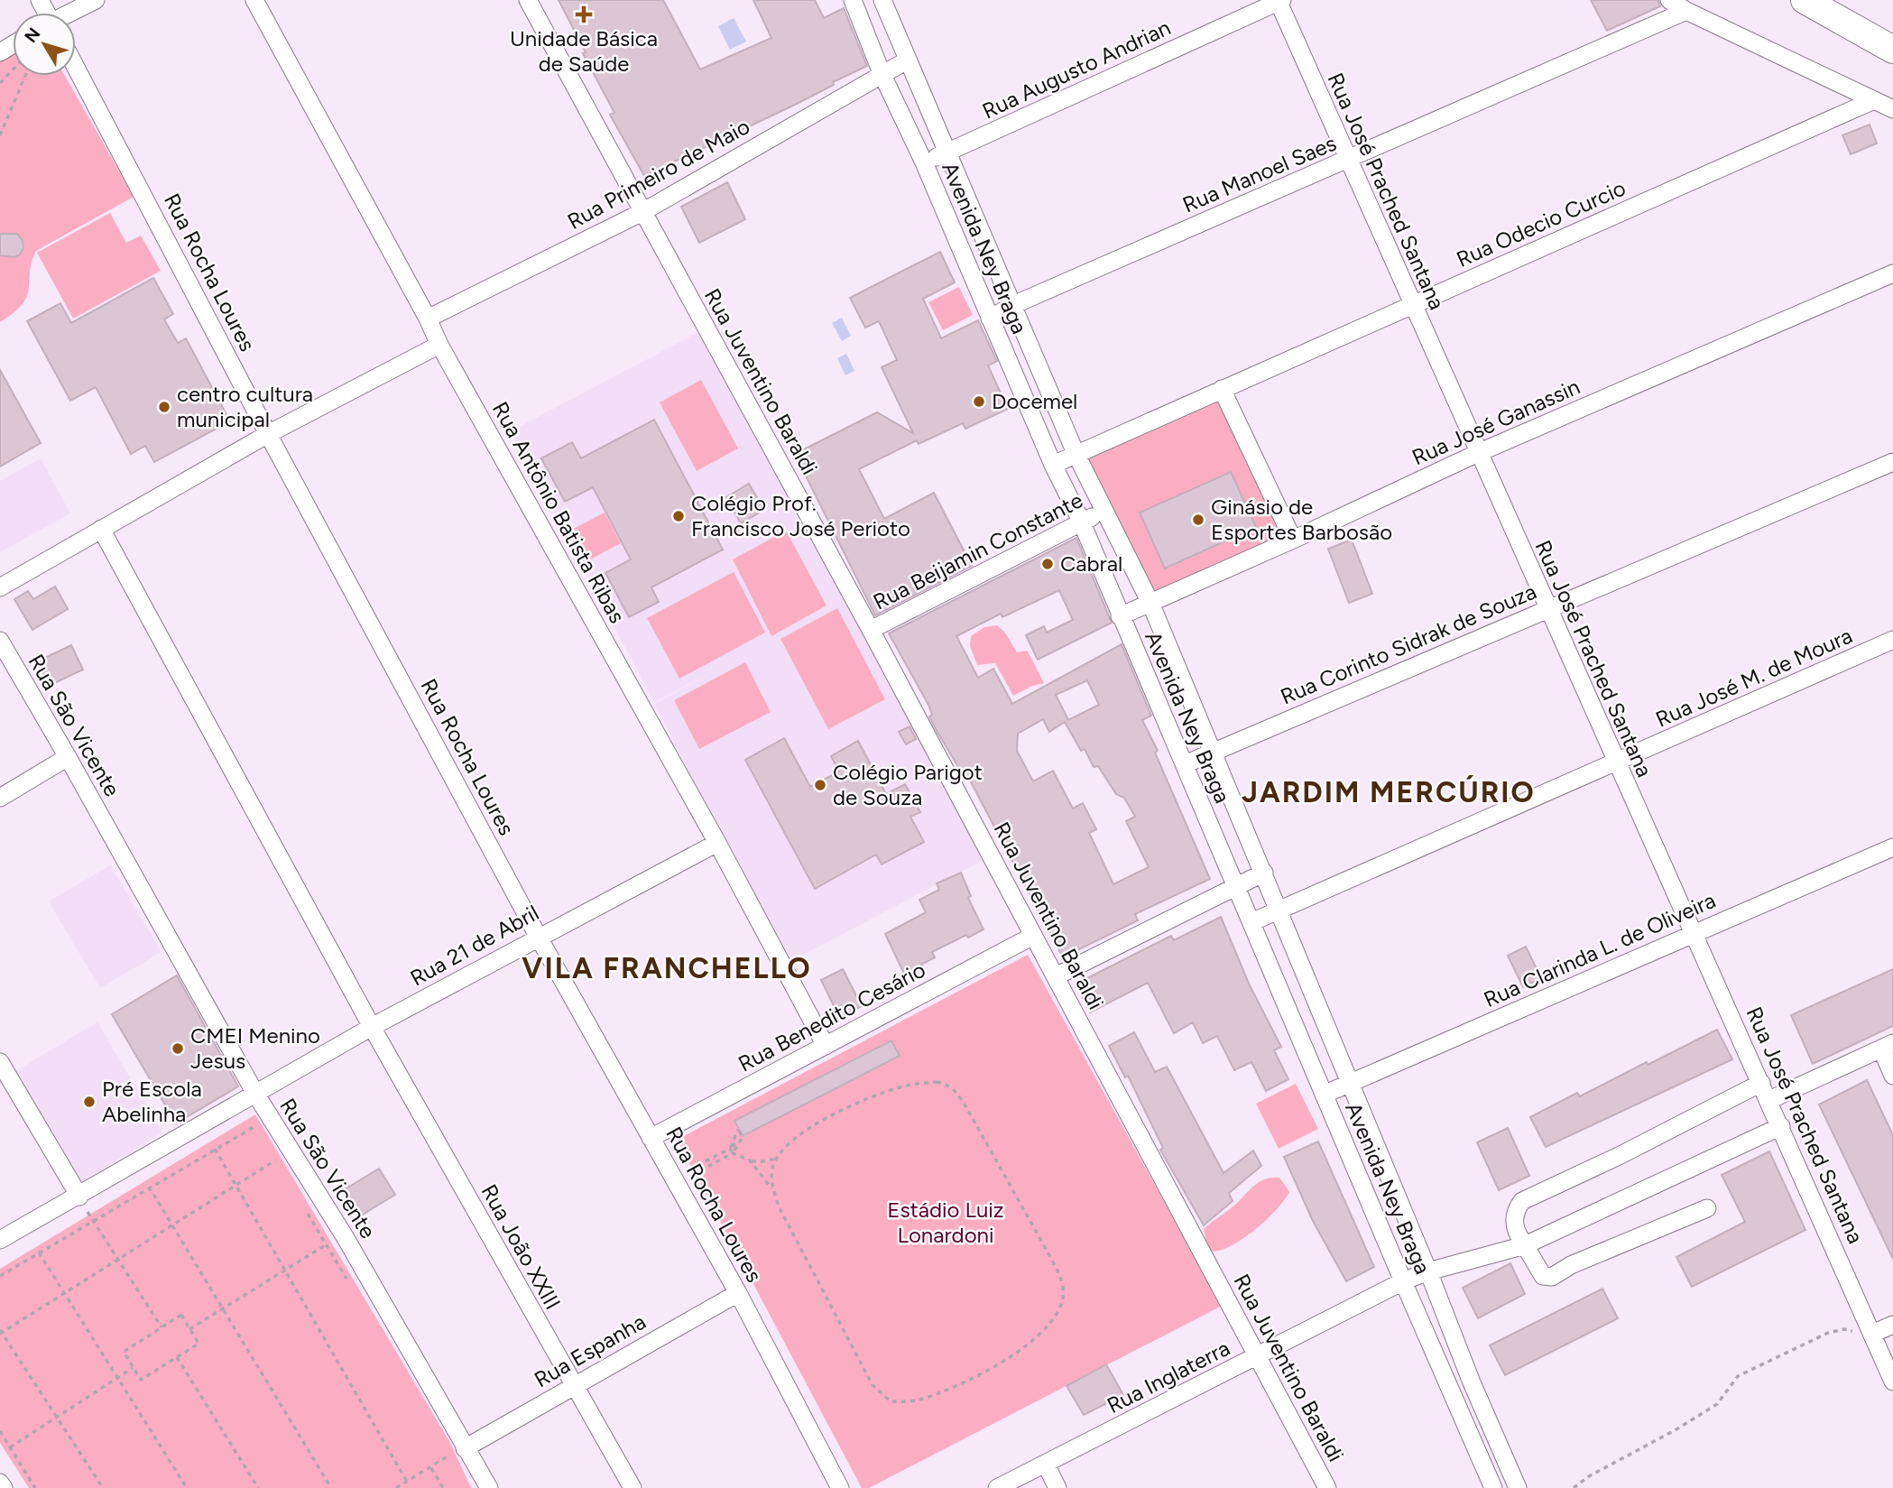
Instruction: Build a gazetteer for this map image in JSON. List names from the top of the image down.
{
  "streets": {
    "street": [
      "Rua Augusto Andrian",
      "Rua Primeiro de Maio",
      "Rua Manoel Saes",
      "Rua José Prached Santana",
      "Rua Odecio Curcio",
      "Avenida Ney Braga",
      "Rua Rocha Loures",
      "Rua Juventino Baraldi",
      "Rua José Ganassin",
      "Rua Antônio Batista Ribas",
      "Rua Beijamin Constante",
      "Rua Corinto Sidrak de Souza",
      "Rua José M. de Moura",
      "Rua São Vicente",
      "Rua 21 de Abril",
      "Rua Clarinda L. de Oliveira",
      "Rua Benedito Cesário",
      "Rua João XXIII",
      "Rua Espanha",
      "Rua Inglaterra"
    ]
  },
  "crossings": [
    ["Rua Augusto Andrian", "Rua José Prached Santana"],
    ["Rua Augusto Andrian", "Avenida Ney Braga"],
    ["Rua Primeiro de Maio", "Avenida Ney Braga"],
    ["Rua Primeiro de Maio", "Rua Juventino Baraldi"],
    ["Rua Primeiro de Maio", "Rua Antônio Batista Ribas"],
    ["Rua Manoel Saes", "Rua José Prached Santana"],
    ["Rua Manoel Saes", "Avenida Ney Braga"],
    ["Rua José Prached Santana", "Rua Odecio Curcio"],
    ["Rua José Prached Santana", "Rua José Ganassin"],
    ["Rua José Prached Santana", "Rua Corinto Sidrak de Souza"],
    ["Rua José Prached Santana", "Rua José M. de Moura"],
    ["Rua José Prached Santana", "Rua Clarinda L. de Oliveira"],
    ["Rua José Prached Santana", "Rua Inglaterra"],
    ["Rua Odecio Curcio", "Avenida Ney Braga"],
    ["Avenida Ney Braga", "Rua José Ganassin"],
    ["Avenida Ney Braga", "Rua Beijamin Constante"],
    ["Avenida Ney Braga", "Rua Corinto Sidrak de Souza"],
    ["Avenida Ney Braga", "Rua José M. de Moura"],
    ["Avenida Ney Braga", "Rua Clarinda L. de Oliveira"],
    ["Avenida Ney Braga", "Rua Inglaterra"],
    ["Rua Rocha Loures", "Rua 21 de Abril"],
    ["Rua Rocha Loures", "Rua Benedito Cesário"],
    ["Rua Rocha Loures", "Rua Espanha"],
    ["Rua Juventino Baraldi", "Rua Beijamin Constante"],
    ["Rua Juventino Baraldi", "Rua Benedito Cesário"],
    ["Rua Juventino Baraldi", "Rua Inglaterra"],
    ["Rua Antônio Batista Ribas", "Rua 21 de Abril"],
    ["Rua Antônio Batista Ribas", "Rua Benedito Cesário"],
    ["Rua São Vicente", "Rua 21 de Abril"],
    ["Rua São Vicente", "Rua Espanha"],
    ["Rua 21 de Abril", "Rua João XXIII"],
    ["Rua João XXIII", "Rua Espanha"]
  ],
  "districts": ["JARDIM MERCÚRIO", "VILA FRANCHELLO"],
  "parks": ["Estádio Luiz Lonardoni"],
  "places": {
    "health": ["Unidade Básica de Saúde"],
    "other": [
      "Docemel",
      "centro cultura municipal",
      "Colégio Prof. Francisco José Perioto",
      "Ginásio de Esportes Barbosão",
      "Cabral",
      "Colégio Parigot de Souza",
      "CMEI Menino Jesus",
      "Pré Escola Abelinha"
    ]
  },
  "north": "top left"
}
